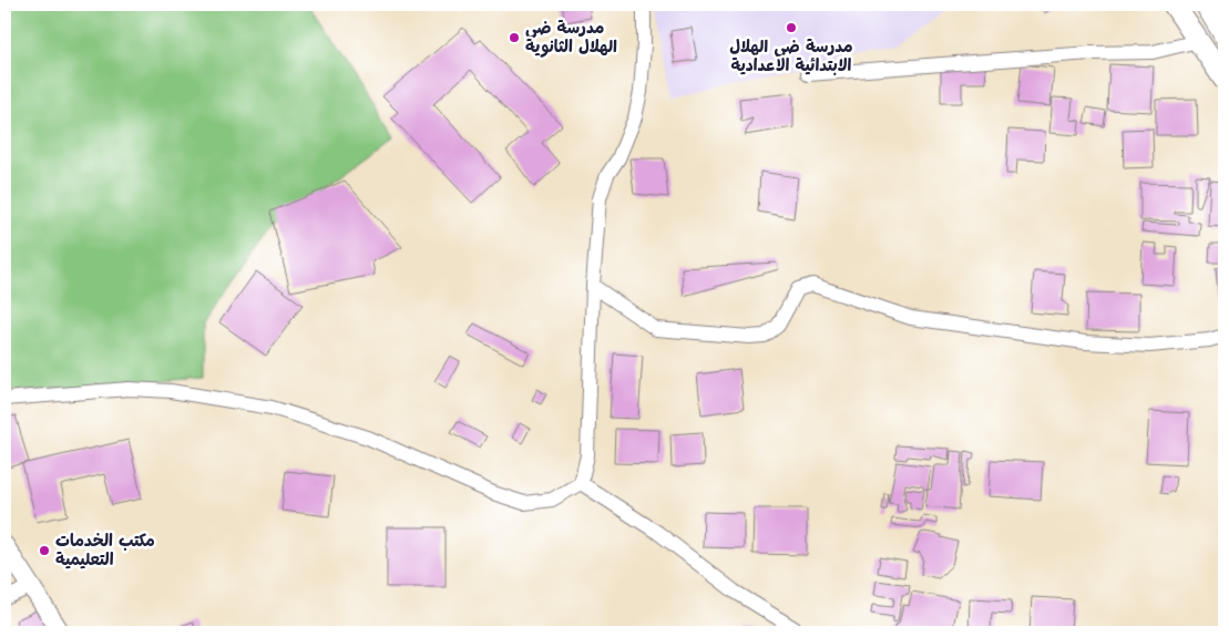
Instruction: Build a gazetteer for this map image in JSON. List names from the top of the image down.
{
  "places": ["مدرسة ضي الهلال الابتدائية الاعدادية", "مدرسة ضي الهلال الثانوية", "مكتب الخدمات التعليمية"]
}
